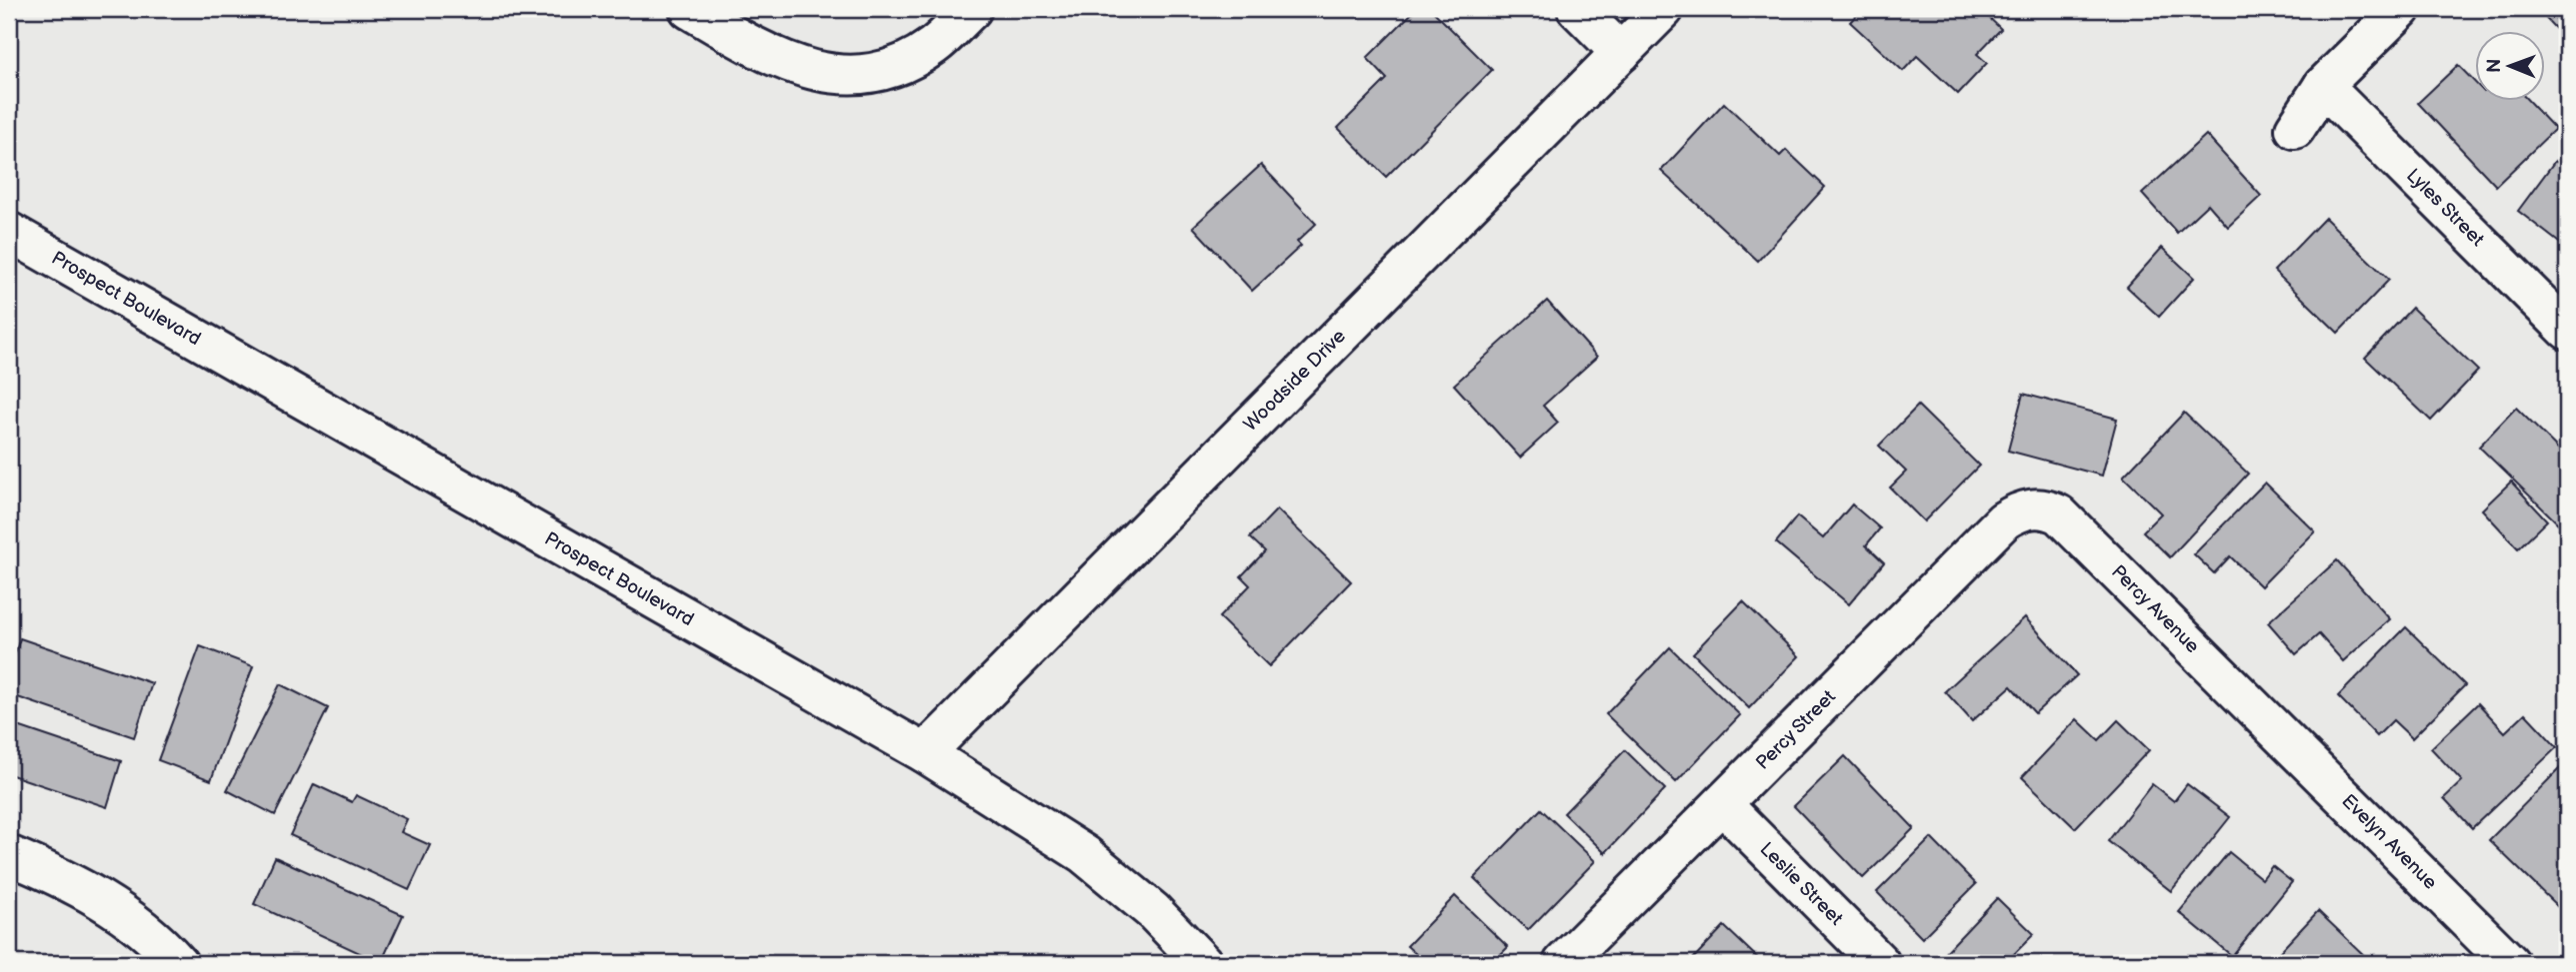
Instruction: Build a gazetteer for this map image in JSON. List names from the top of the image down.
{
  "streets": {
    "street": [
      "Lyles Street",
      "Prospect Boulevard",
      "Woodside Drive",
      "Percy Avenue",
      "Percy Street",
      "Evelyn Avenue",
      "Leslie Street"
    ]
  },
  "crossings": [
    ["Prospect Boulevard", "Woodside Drive"],
    ["Percy Avenue", "Percy Street"],
    ["Percy Avenue", "Evelyn Avenue"],
    ["Percy Street", "Leslie Street"]
  ],
  "north": "left"
}
